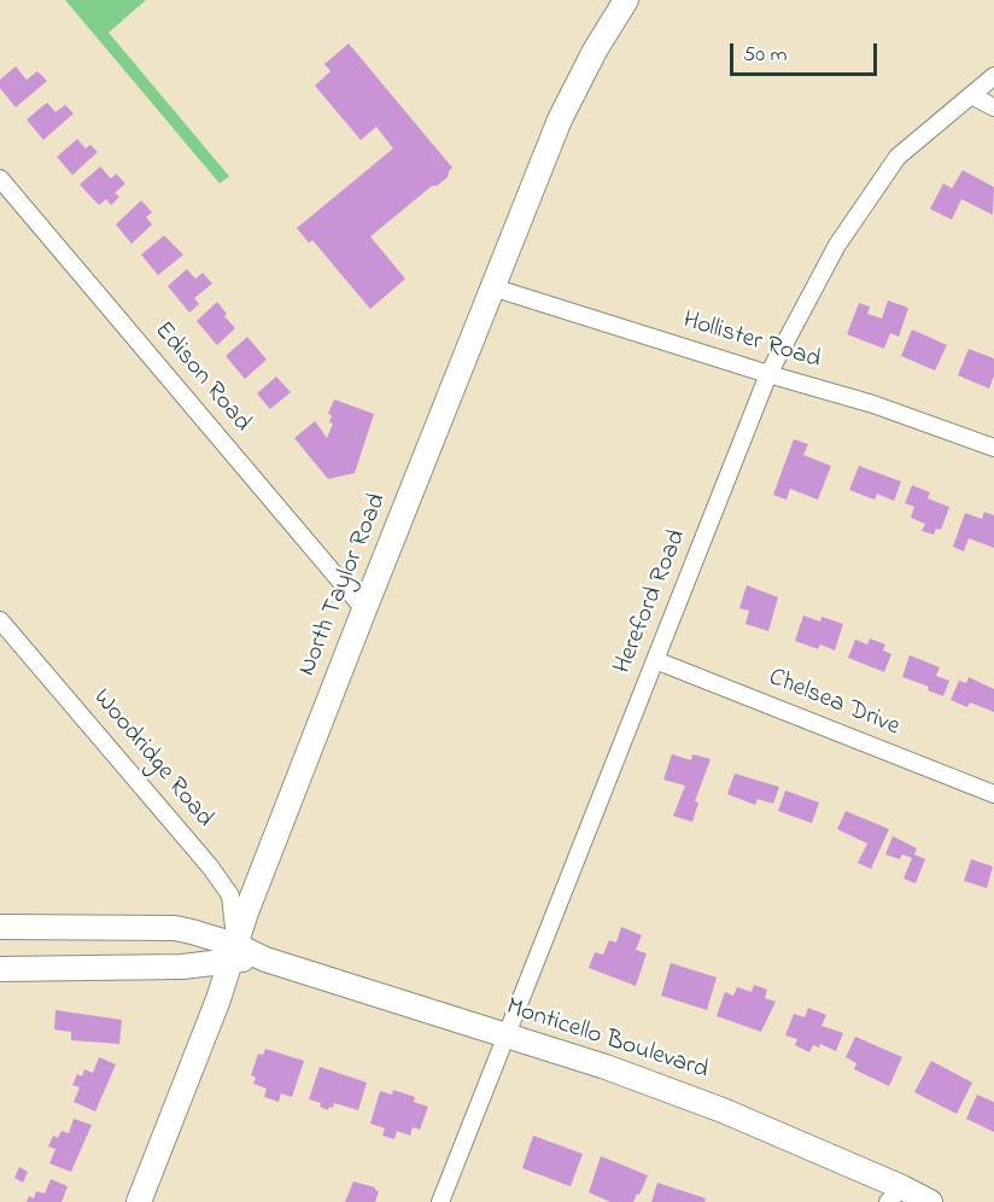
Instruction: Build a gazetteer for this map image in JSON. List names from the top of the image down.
{
  "streets": {
    "street": [
      "Hollister Road",
      "Edison Road",
      "North Taylor Road",
      "Hereford Road",
      "Chelsea Drive",
      "Woodridge Road",
      "Monticello Boulevard"
    ]
  },
  "crossings": [
    ["Hollister Road", "North Taylor Road"],
    ["Hollister Road", "Hereford Road"],
    ["Edison Road", "North Taylor Road"],
    ["North Taylor Road", "Woodridge Road"],
    ["North Taylor Road", "Monticello Boulevard"],
    ["Hereford Road", "Chelsea Drive"],
    ["Hereford Road", "Monticello Boulevard"],
    ["Woodridge Road", "Monticello Boulevard"]
  ],
  "scale_bar": "50 m"
}
